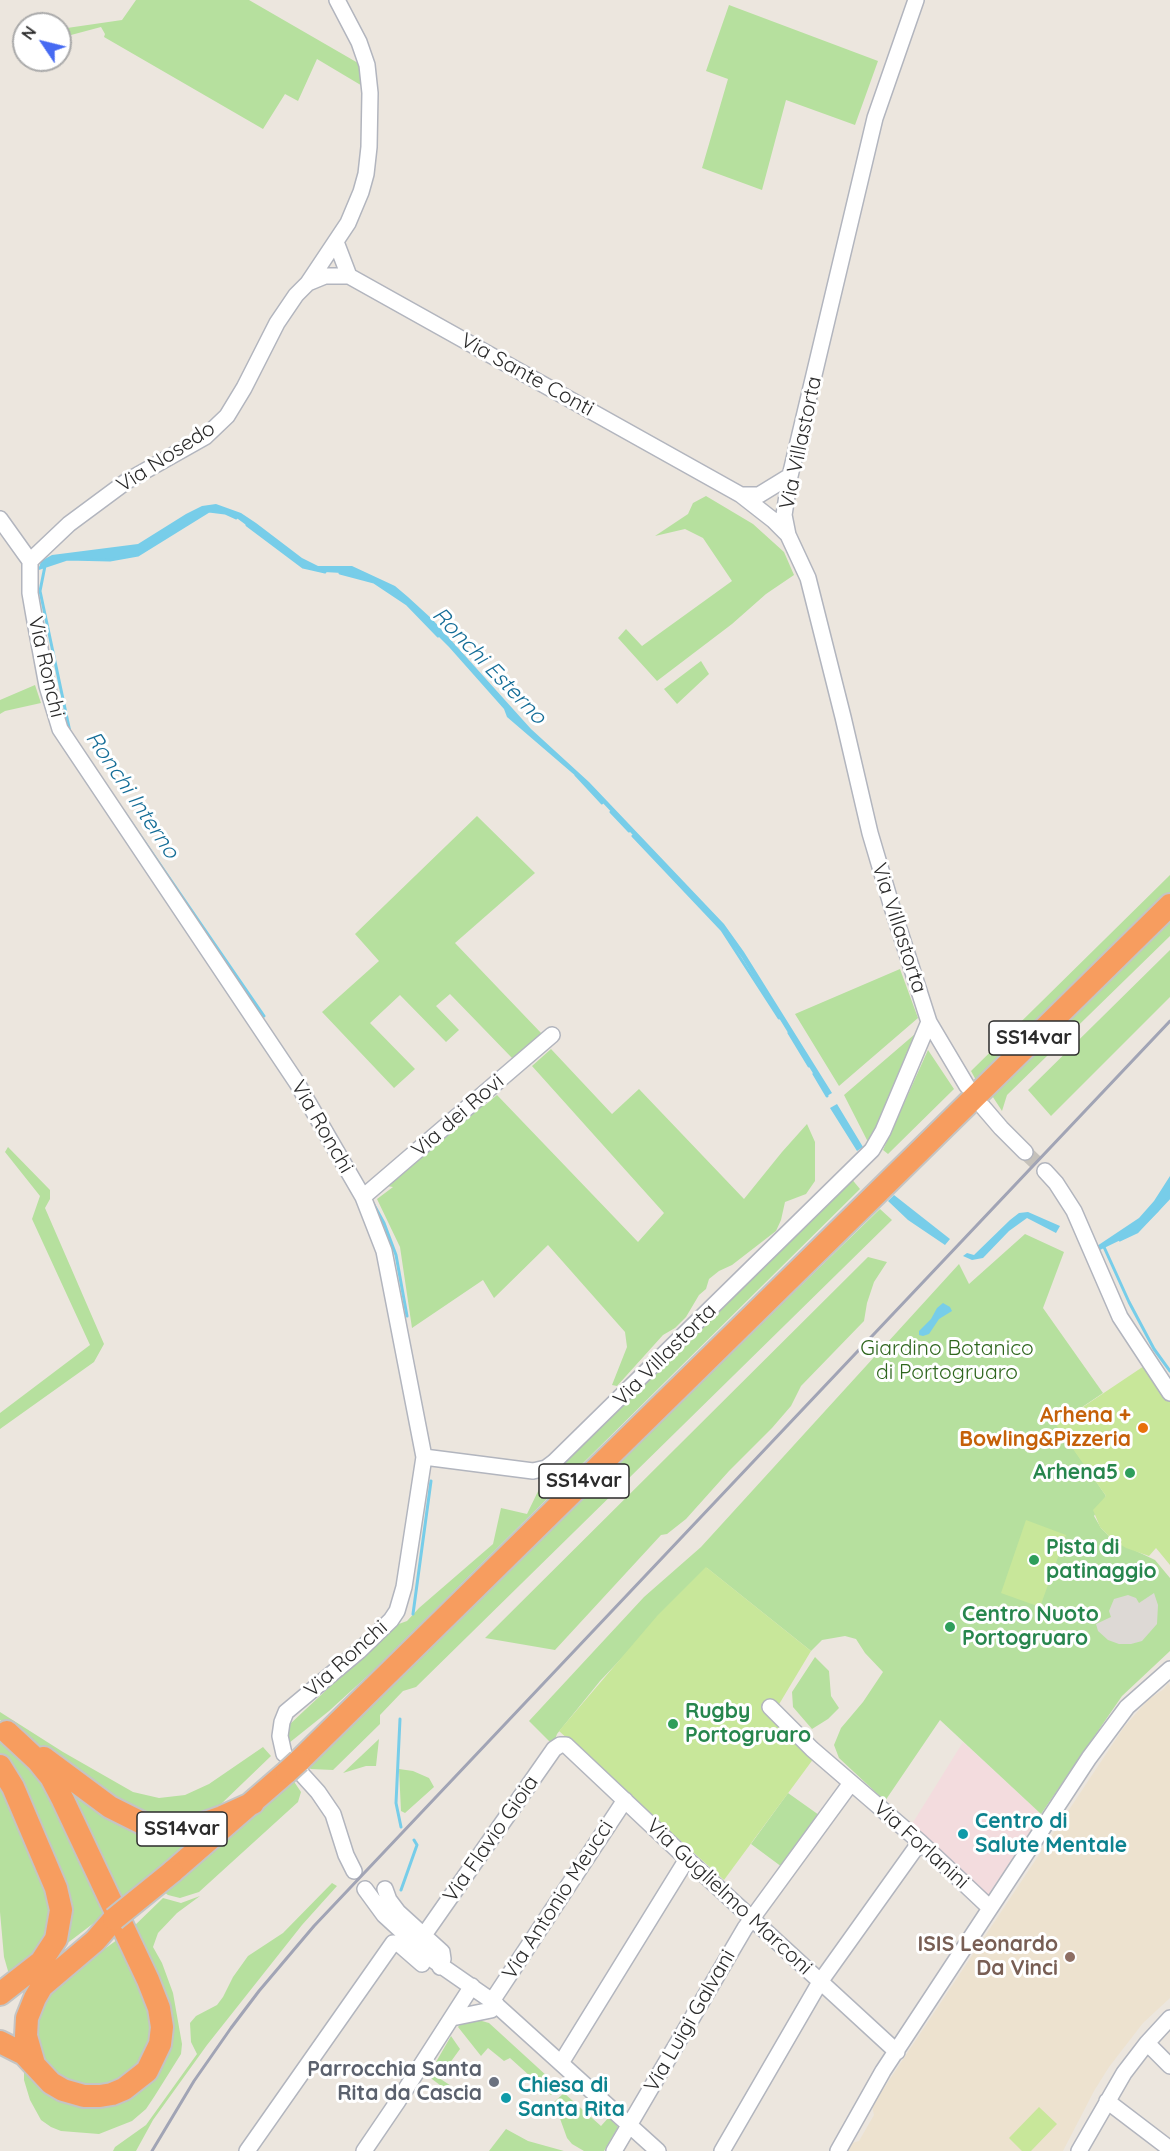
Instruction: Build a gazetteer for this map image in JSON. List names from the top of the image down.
{
  "streets": {
    "highway": ["SS14var"],
    "street": [
      "Via Sante Conti",
      "Via Villastorta",
      "Via Nosedo",
      "Via Ronchi",
      "Via dei Rovi",
      "Via Flavio Gioia",
      "Via Forlanini",
      "Via Guglielmo Marconi",
      "Via Antonio Meucci",
      "Via Luigi Galvani"
    ]
  },
  "crossings": [
    ["Via Sante Conti", "Via Villastorta"],
    ["Via Villastorta", "Via Ronchi"],
    ["Via Nosedo", "Via Ronchi"],
    ["Via Ronchi", "SS14var"],
    ["Via Ronchi", "Via dei Rovi"],
    ["Via Flavio Gioia", "Via Guglielmo Marconi"],
    ["Via Guglielmo Marconi", "Via Antonio Meucci"],
    ["Via Guglielmo Marconi", "Via Luigi Galvani"]
  ],
  "water": ["Ronchi Esterno", "Ronchi Interno"],
  "parks": ["Giardino Botanico di Portogruaro"],
  "places": [
    "Arhena + Bowling&Pizzeria",
    "Arhena5",
    "Pista di patinaggio",
    "Centro Nuoto Portogruaro",
    "Rugby Portogruaro",
    "Centro di Salute Mentale",
    "ISIS Leonardo Da Vinci",
    "Parrocchia Santa Rita da Cascia",
    "Chiesa di Santa Rita"
  ],
  "north": "top left"
}
